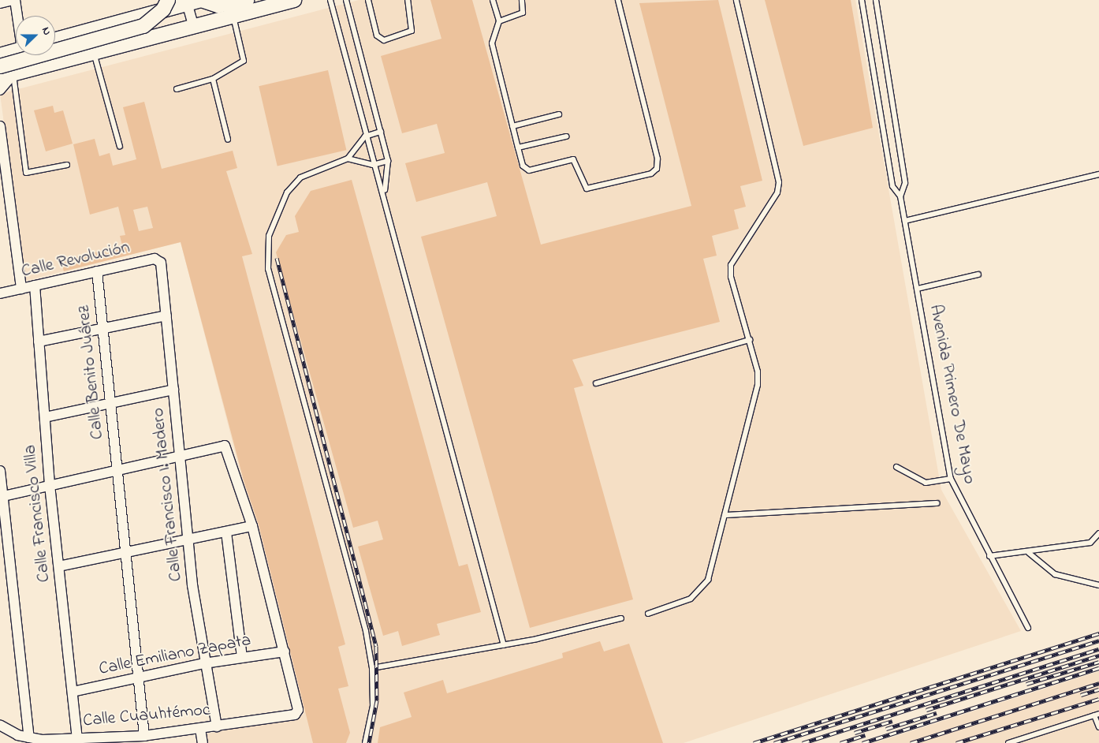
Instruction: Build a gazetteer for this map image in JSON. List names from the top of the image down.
{
  "streets": {
    "street": [
      "Calle Revolución",
      "Calle Benito Juárez",
      "Calle Francisco I. Madero",
      "Calle Francisco Villa",
      "Calle Emiliano Zapata",
      "Calle Cuauhtémoc"
    ],
    "lane": ["Avenida Primero De Mayo"]
  },
  "crossings": [
    ["Calle Revolución", "Calle Benito Juárez"],
    ["Calle Revolución", "Calle Francisco I. Madero"],
    ["Calle Revolución", "Calle Francisco Villa"],
    ["Calle Francisco I. Madero", "Calle Emiliano Zapata"],
    ["Calle Francisco I. Madero", "Calle Cuauhtémoc"],
    ["Calle Francisco Villa", "Calle Emiliano Zapata"],
    ["Calle Francisco Villa", "Calle Cuauhtémoc"],
    ["Calle Emiliano Zapata", "Calle Cuauhtémoc"]
  ],
  "north": "right"
}
